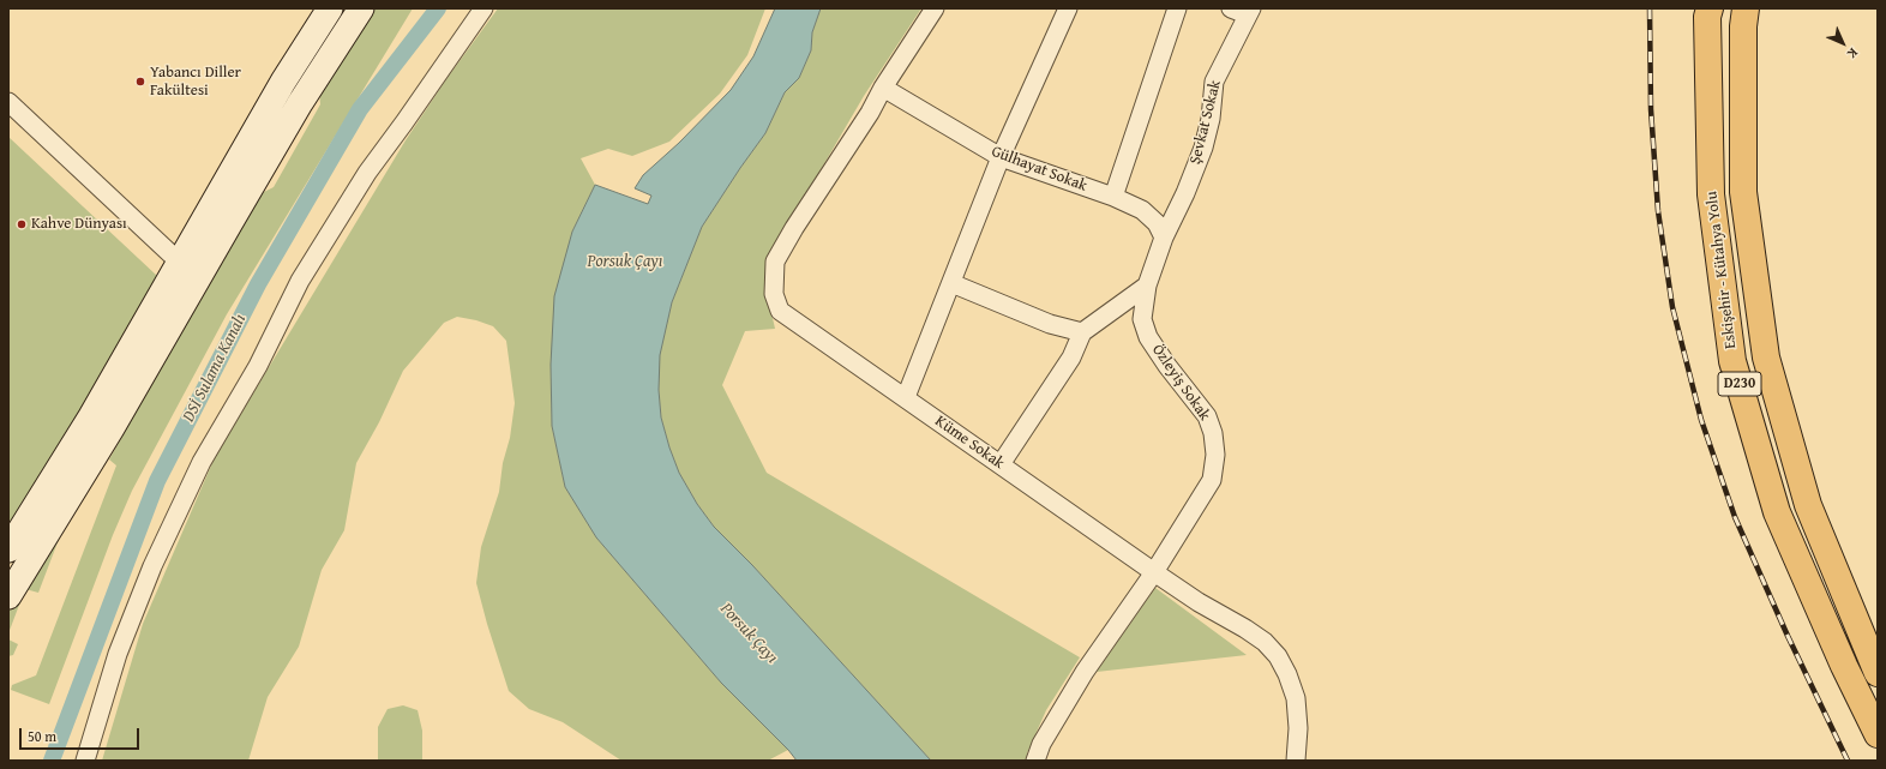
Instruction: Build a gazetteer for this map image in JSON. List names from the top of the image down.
{
  "streets": {
    "highway": ["Eskişehir - Kütahya Yolu", "D230"],
    "street": [
      "Şevkat Sokak",
      "Gülhayat Sokak",
      "Özleyiş Sokak",
      "Küme Sokak"
    ]
  },
  "crossings": [
    ["Şevkat Sokak", "Gülhayat Sokak"],
    ["Şevkat Sokak", "Özleyiş Sokak"],
    ["Gülhayat Sokak", "Özleyiş Sokak"],
    ["Gülhayat Sokak", "Küme Sokak"],
    ["Özleyiş Sokak", "Küme Sokak"]
  ],
  "water": ["Porsuk Çayı", "DSİ Sulama Kanalı"],
  "places": ["Yabancı Diller Fakültesi", "Kahve Dünyası"],
  "scale_bar": "50 m",
  "north": "bottom right"
}
